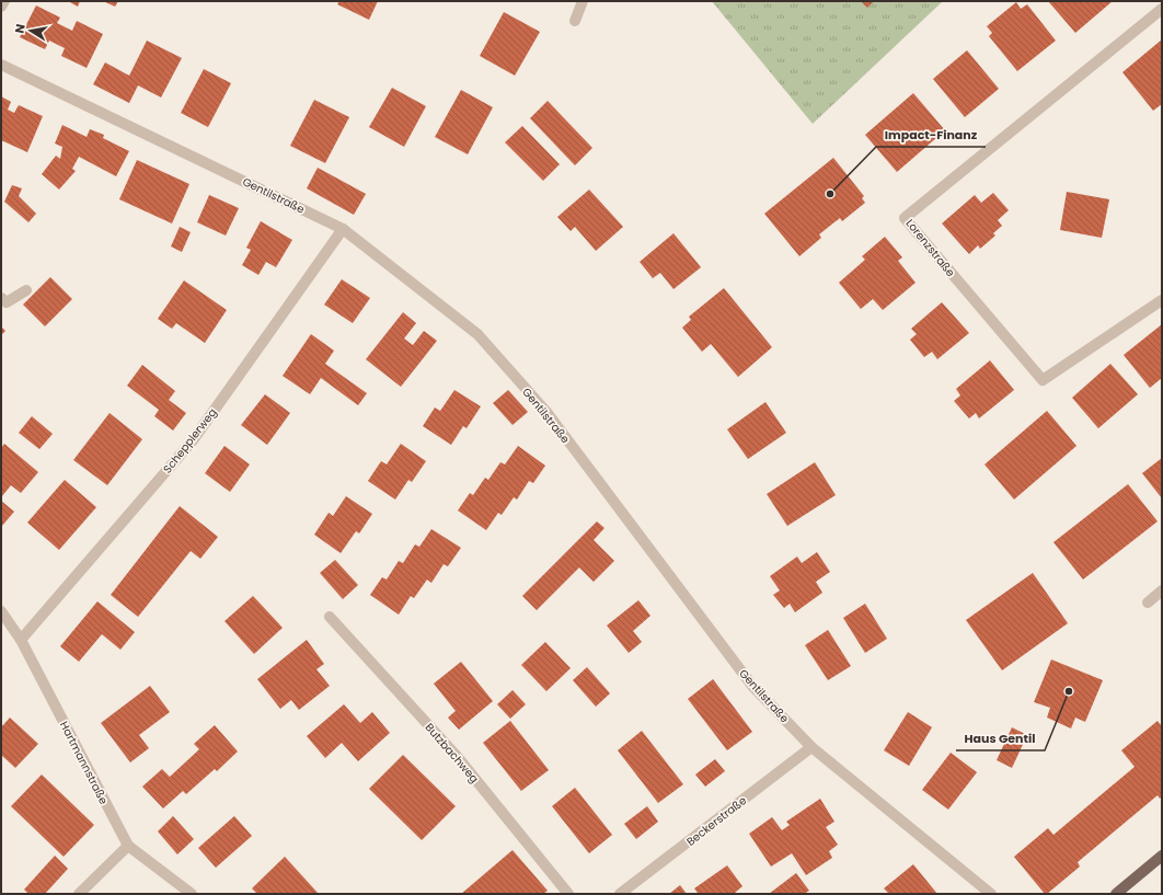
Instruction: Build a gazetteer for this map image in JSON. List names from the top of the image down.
{
  "streets": {
    "street": [
      "Gentilstraße",
      "Lorenzstraße",
      "Schepplerweg",
      "Butzbachweg",
      "Hartmannstraße",
      "Beckerstraße"
    ]
  },
  "crossings": [
    ["Gentilstraße", "Schepplerweg"],
    ["Gentilstraße", "Beckerstraße"],
    ["Schepplerweg", "Hartmannstraße"]
  ],
  "places": ["Impact-Finanz", "Haus Gentil"],
  "north": "left"
}
